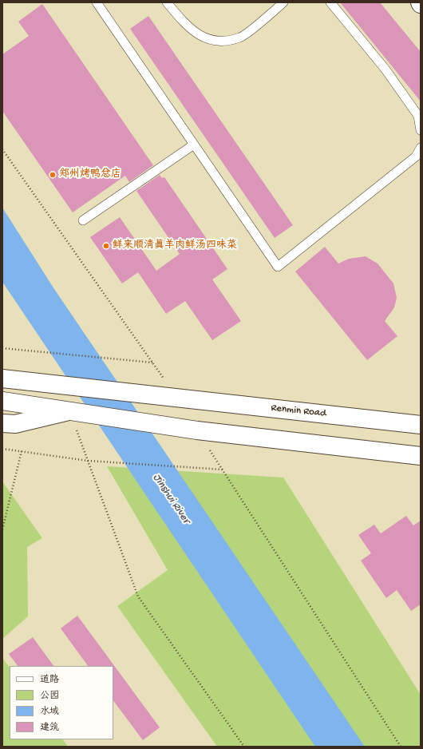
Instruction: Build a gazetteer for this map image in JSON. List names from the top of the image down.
{
  "streets": {
    "main road": ["Renmin Road"]
  },
  "water": ["Jinshui River"],
  "places": ["郑州烤鸭总店", "鲜来顺清真羊肉鲜汤四味菜"],
  "legend": [
    "道路",
    "公园",
    "水域",
    "建筑"
  ]
}
